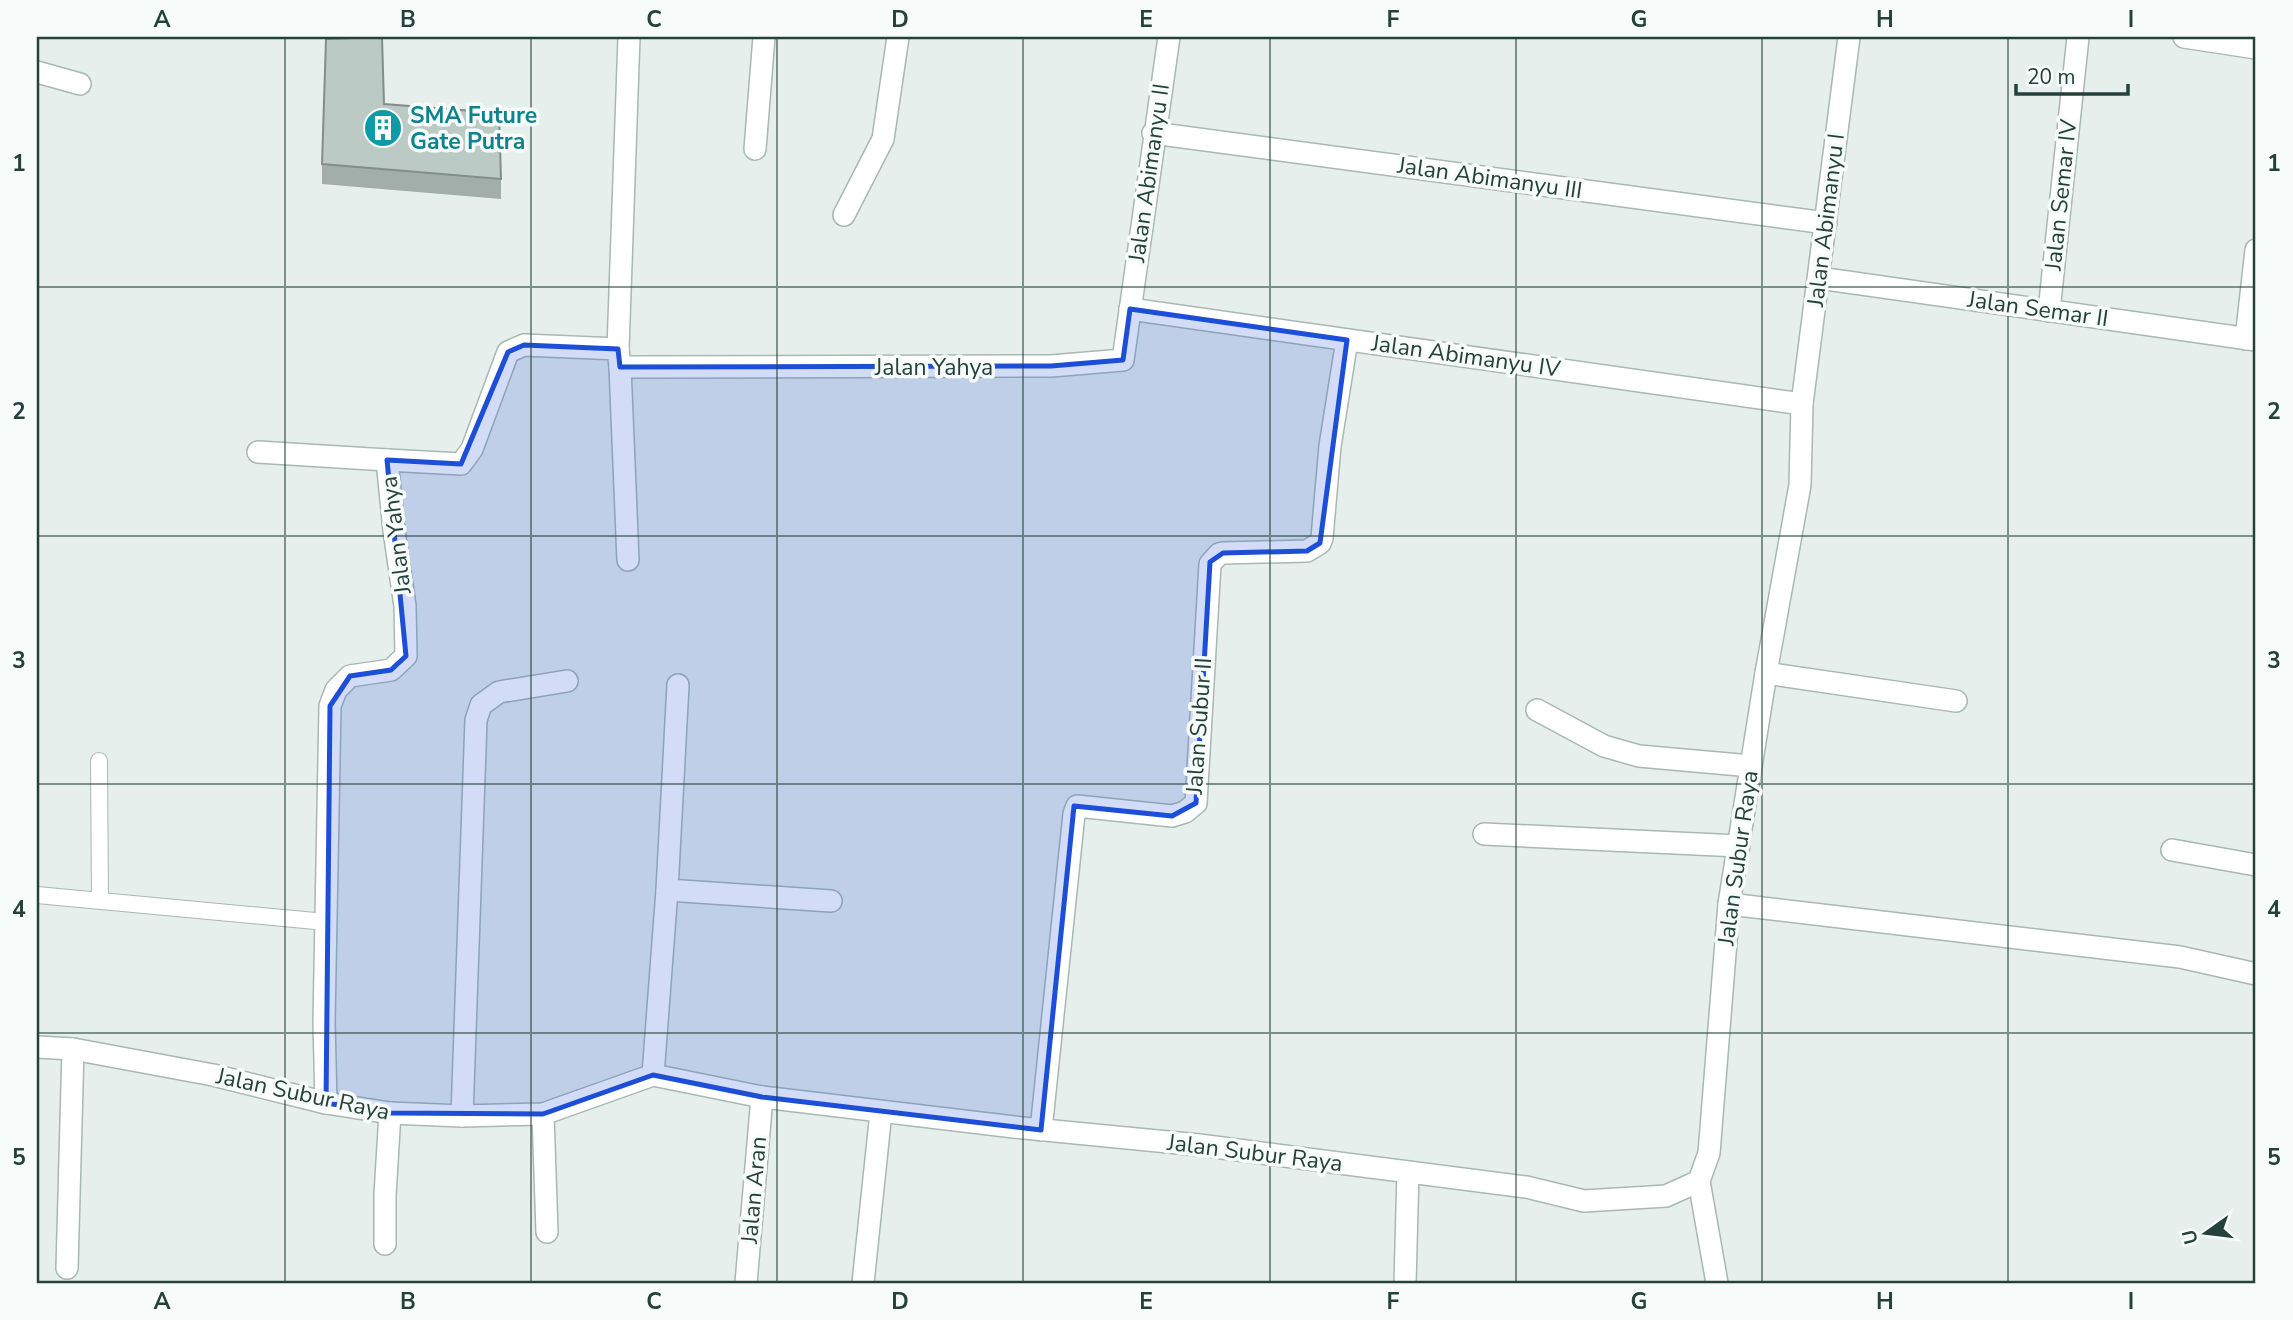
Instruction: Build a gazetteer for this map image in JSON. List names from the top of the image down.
{
  "streets": {
    "street": [
      "Jalan Abimanyu II",
      "Jalan Abimanyu III",
      "Jalan Semar IV",
      "Jalan Abimanyu I",
      "Jalan Semar II",
      "Jalan Abimanyu IV",
      "Jalan Yahya",
      "Jalan Subur II",
      "Jalan Subur Raya",
      "Jalan Aran"
    ]
  },
  "crossings": [
    ["Jalan Abimanyu II", "Jalan Abimanyu III"],
    ["Jalan Abimanyu II", "Jalan Abimanyu IV"],
    ["Jalan Abimanyu II", "Jalan Yahya"],
    ["Jalan Abimanyu III", "Jalan Abimanyu I"],
    ["Jalan Semar IV", "Jalan Semar II"],
    ["Jalan Abimanyu I", "Jalan Semar II"],
    ["Jalan Abimanyu I", "Jalan Abimanyu IV"],
    ["Jalan Abimanyu I", "Jalan Subur Raya"],
    ["Jalan Abimanyu IV", "Jalan Yahya"],
    ["Jalan Abimanyu IV", "Jalan Subur II"],
    ["Jalan Abimanyu IV", "Jalan Subur Raya"],
    ["Jalan Yahya", "Jalan Subur Raya"],
    ["Jalan Subur II", "Jalan Subur Raya"],
    ["Jalan Subur Raya", "Jalan Aran"]
  ],
  "places": {
    "building": ["SMA Future Gate Putra"]
  },
  "scale_bar": "20 m",
  "north": "left",
  "grid": {
    "columns": [
      "A",
      "B",
      "C",
      "D",
      "E",
      "F",
      "G",
      "H",
      "I"
    ],
    "rows": [
      "1",
      "2",
      "3",
      "4",
      "5"
    ]
  }
}
